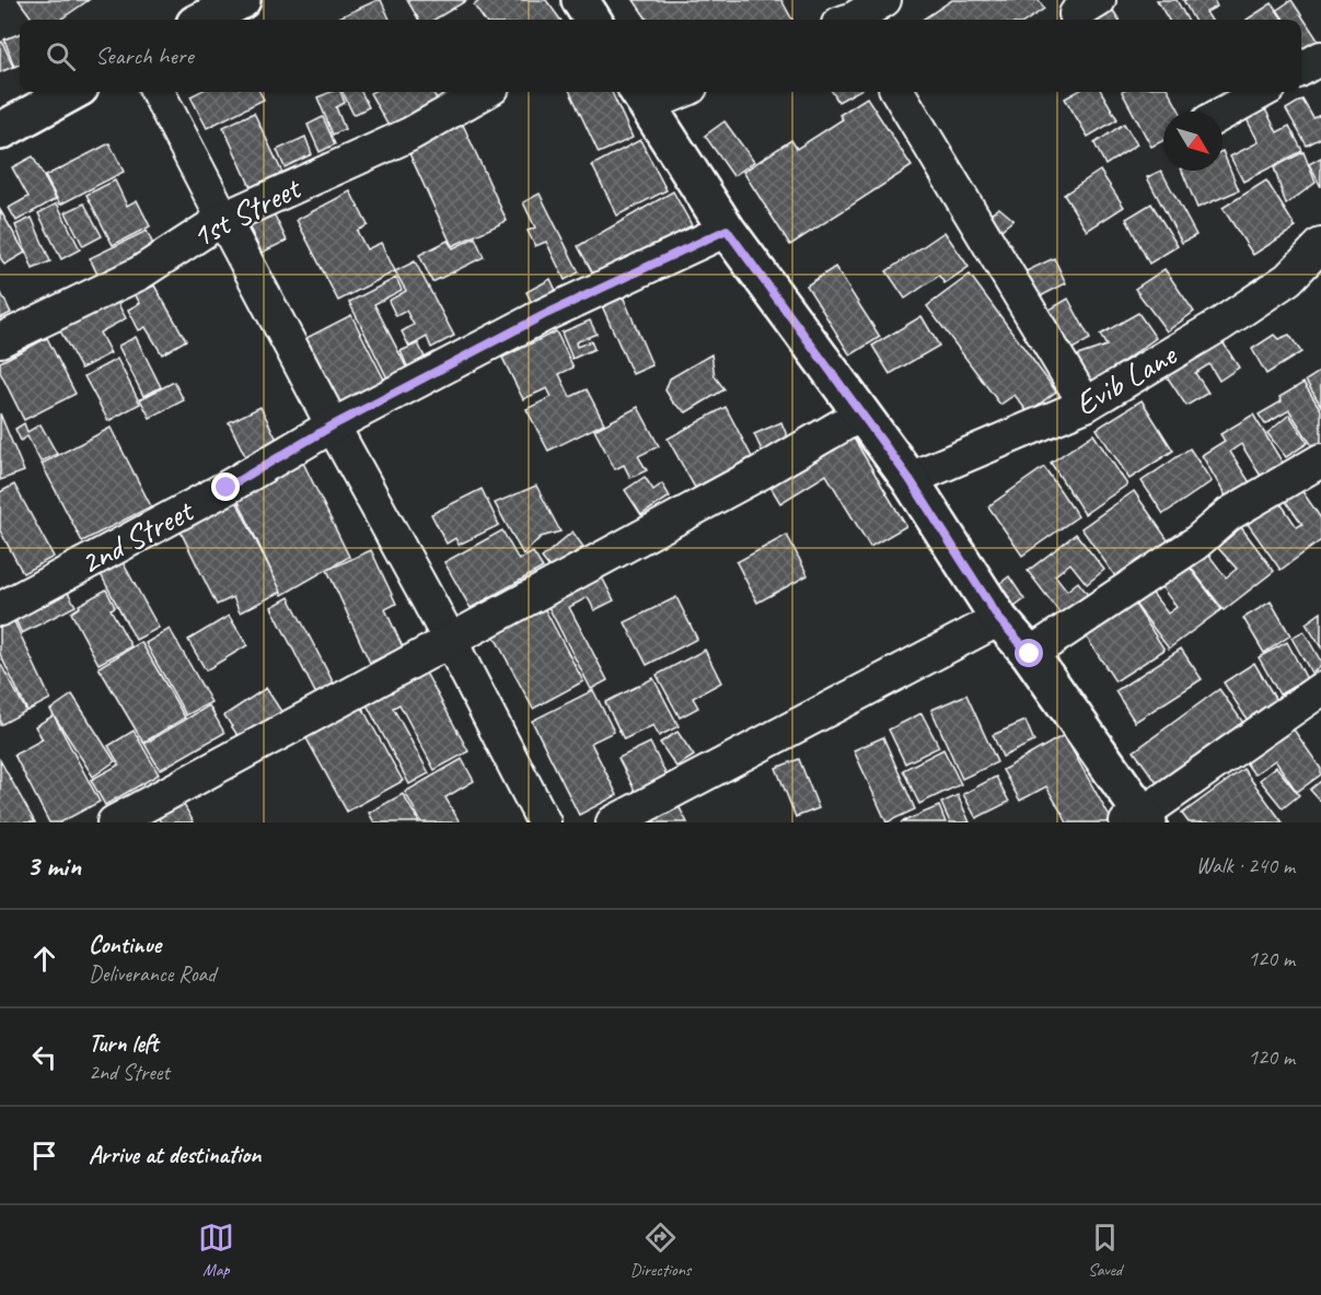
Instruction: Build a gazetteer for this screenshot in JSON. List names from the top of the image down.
{
  "streets": {
    "street": ["1st Street", "Evib Lane", "2nd Street"]
  },
  "north": "bottom right",
  "page": {
    "search": "Search here",
    "heading": ["3 min", "Walk · 240 m"],
    "list": [
      ["Continue", "Deliverance Road", "120 m"],
      ["Turn left", "2nd Street", "120 m"],
      "Arrive at destination"
    ],
    "nav": ["Map", "Directions", "Saved"]
  }
}
